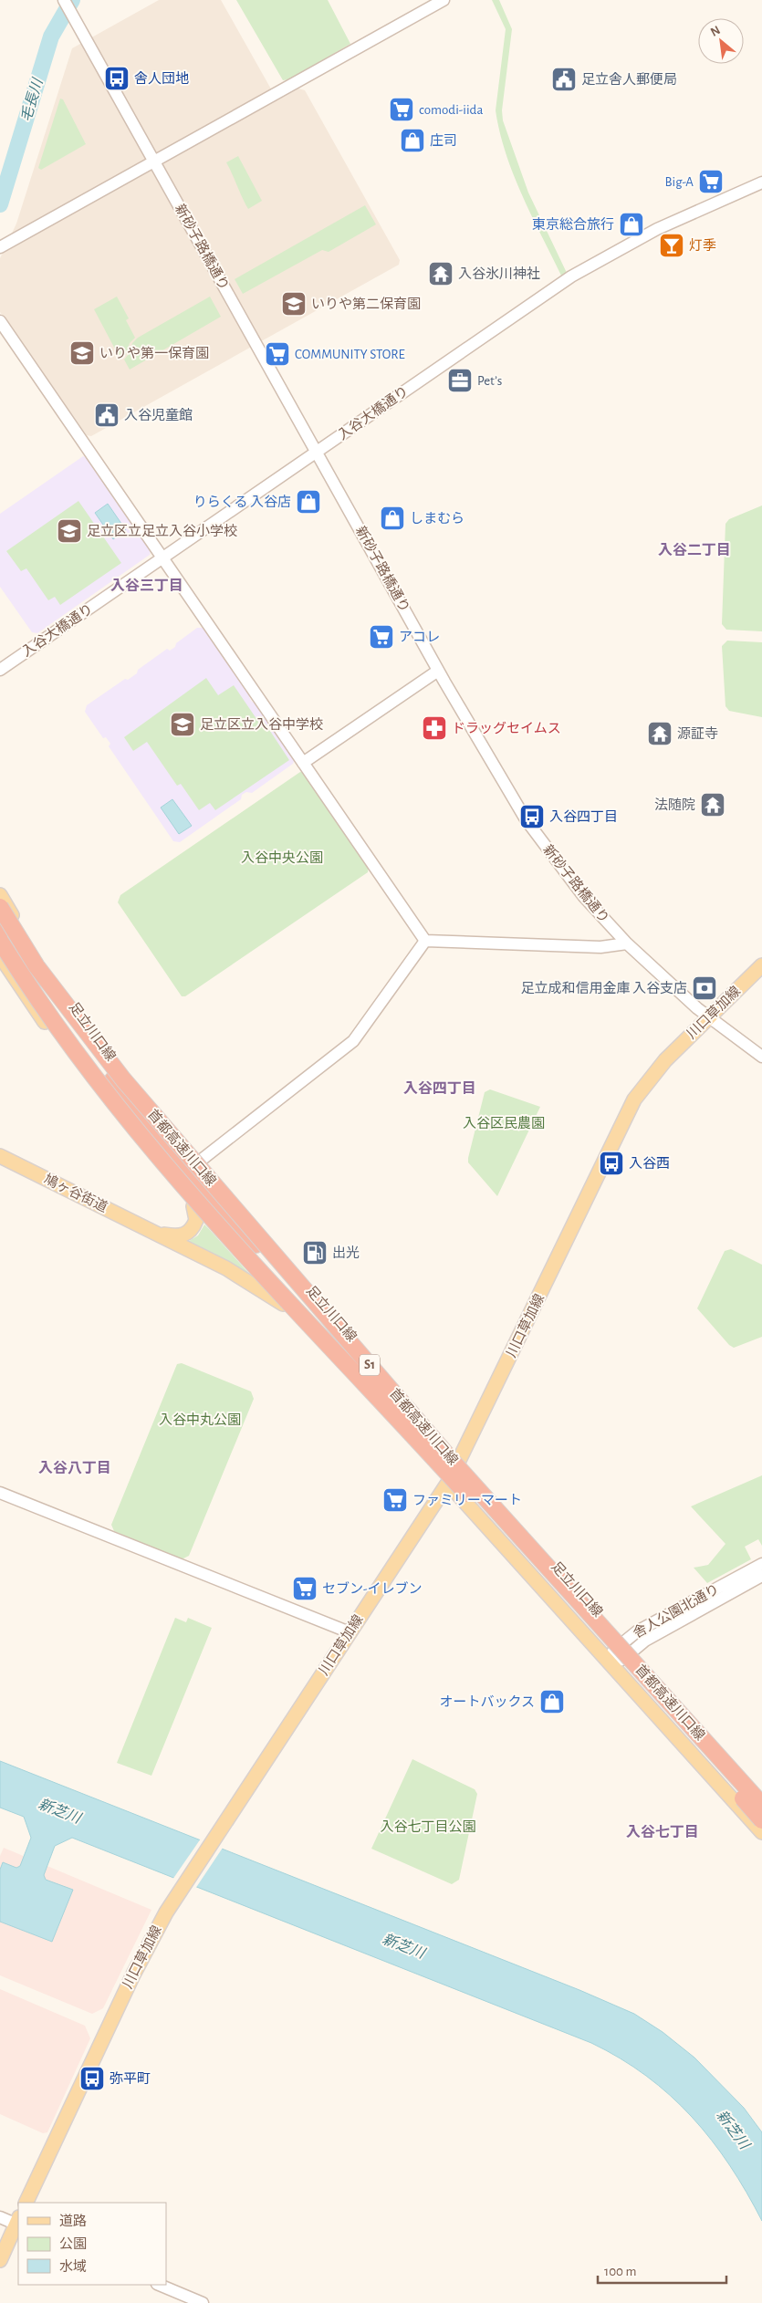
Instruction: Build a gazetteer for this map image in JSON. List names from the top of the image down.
{
  "streets": {
    "highway": ["首都高速川口線", "S1"],
    "main road": ["川口草加線", "足立川口線", "鳩ヶ谷街道"],
    "street": ["新砂子路橋通り", "入谷大橋通り", "舎人公園北通り"]
  },
  "crossings": [
    ["新砂子路橋通り", "入谷大橋通り"],
    ["新砂子路橋通り", "川口草加線"],
    ["川口草加線", "足立川口線"],
    ["足立川口線", "鳩ヶ谷街道"],
    ["足立川口線", "舎人公園北通り"]
  ],
  "districts": [
    "入谷二丁目",
    "入谷三丁目",
    "入谷四丁目",
    "入谷八丁目",
    "入谷七丁目"
  ],
  "water": ["毛長川", "新芝川"],
  "parks": [
    "入谷中央公園",
    "入谷区民農園",
    "入谷中丸公園",
    "入谷七丁目公園"
  ],
  "places": {
    "bus stop": [
      "舎人団地",
      "入谷四丁目",
      "入谷西",
      "弥平町"
    ],
    "public building": ["足立舎人郵便局", "入谷児童館"],
    "supermarket": [
      "comodi-iida",
      "Big-A",
      "COMMUNITY STORE",
      "アコレ",
      "ファミリーマート",
      "セブン-イレブン"
    ],
    "shop": [
      "庄司",
      "東京総合旅行",
      "りらくる 入谷店",
      "しまむら",
      "オートバックス"
    ],
    "bar": ["灯季"],
    "temple": ["入谷氷川神社", "源証寺", "法随院"],
    "school or university": [
      "いりや第二保育園",
      "いりや第一保育園",
      "足立区立足立入谷小学校",
      "足立区立入谷中学校"
    ],
    "office": ["Pet’s"],
    "pharmacy": ["ドラッグセイムス"],
    "bank": ["足立成和信用金庫 入谷支店"],
    "fuel station": ["出光"]
  },
  "legend": ["道路", "公園", "水域"],
  "scale_bar": "100 m",
  "north": "top left"
}
